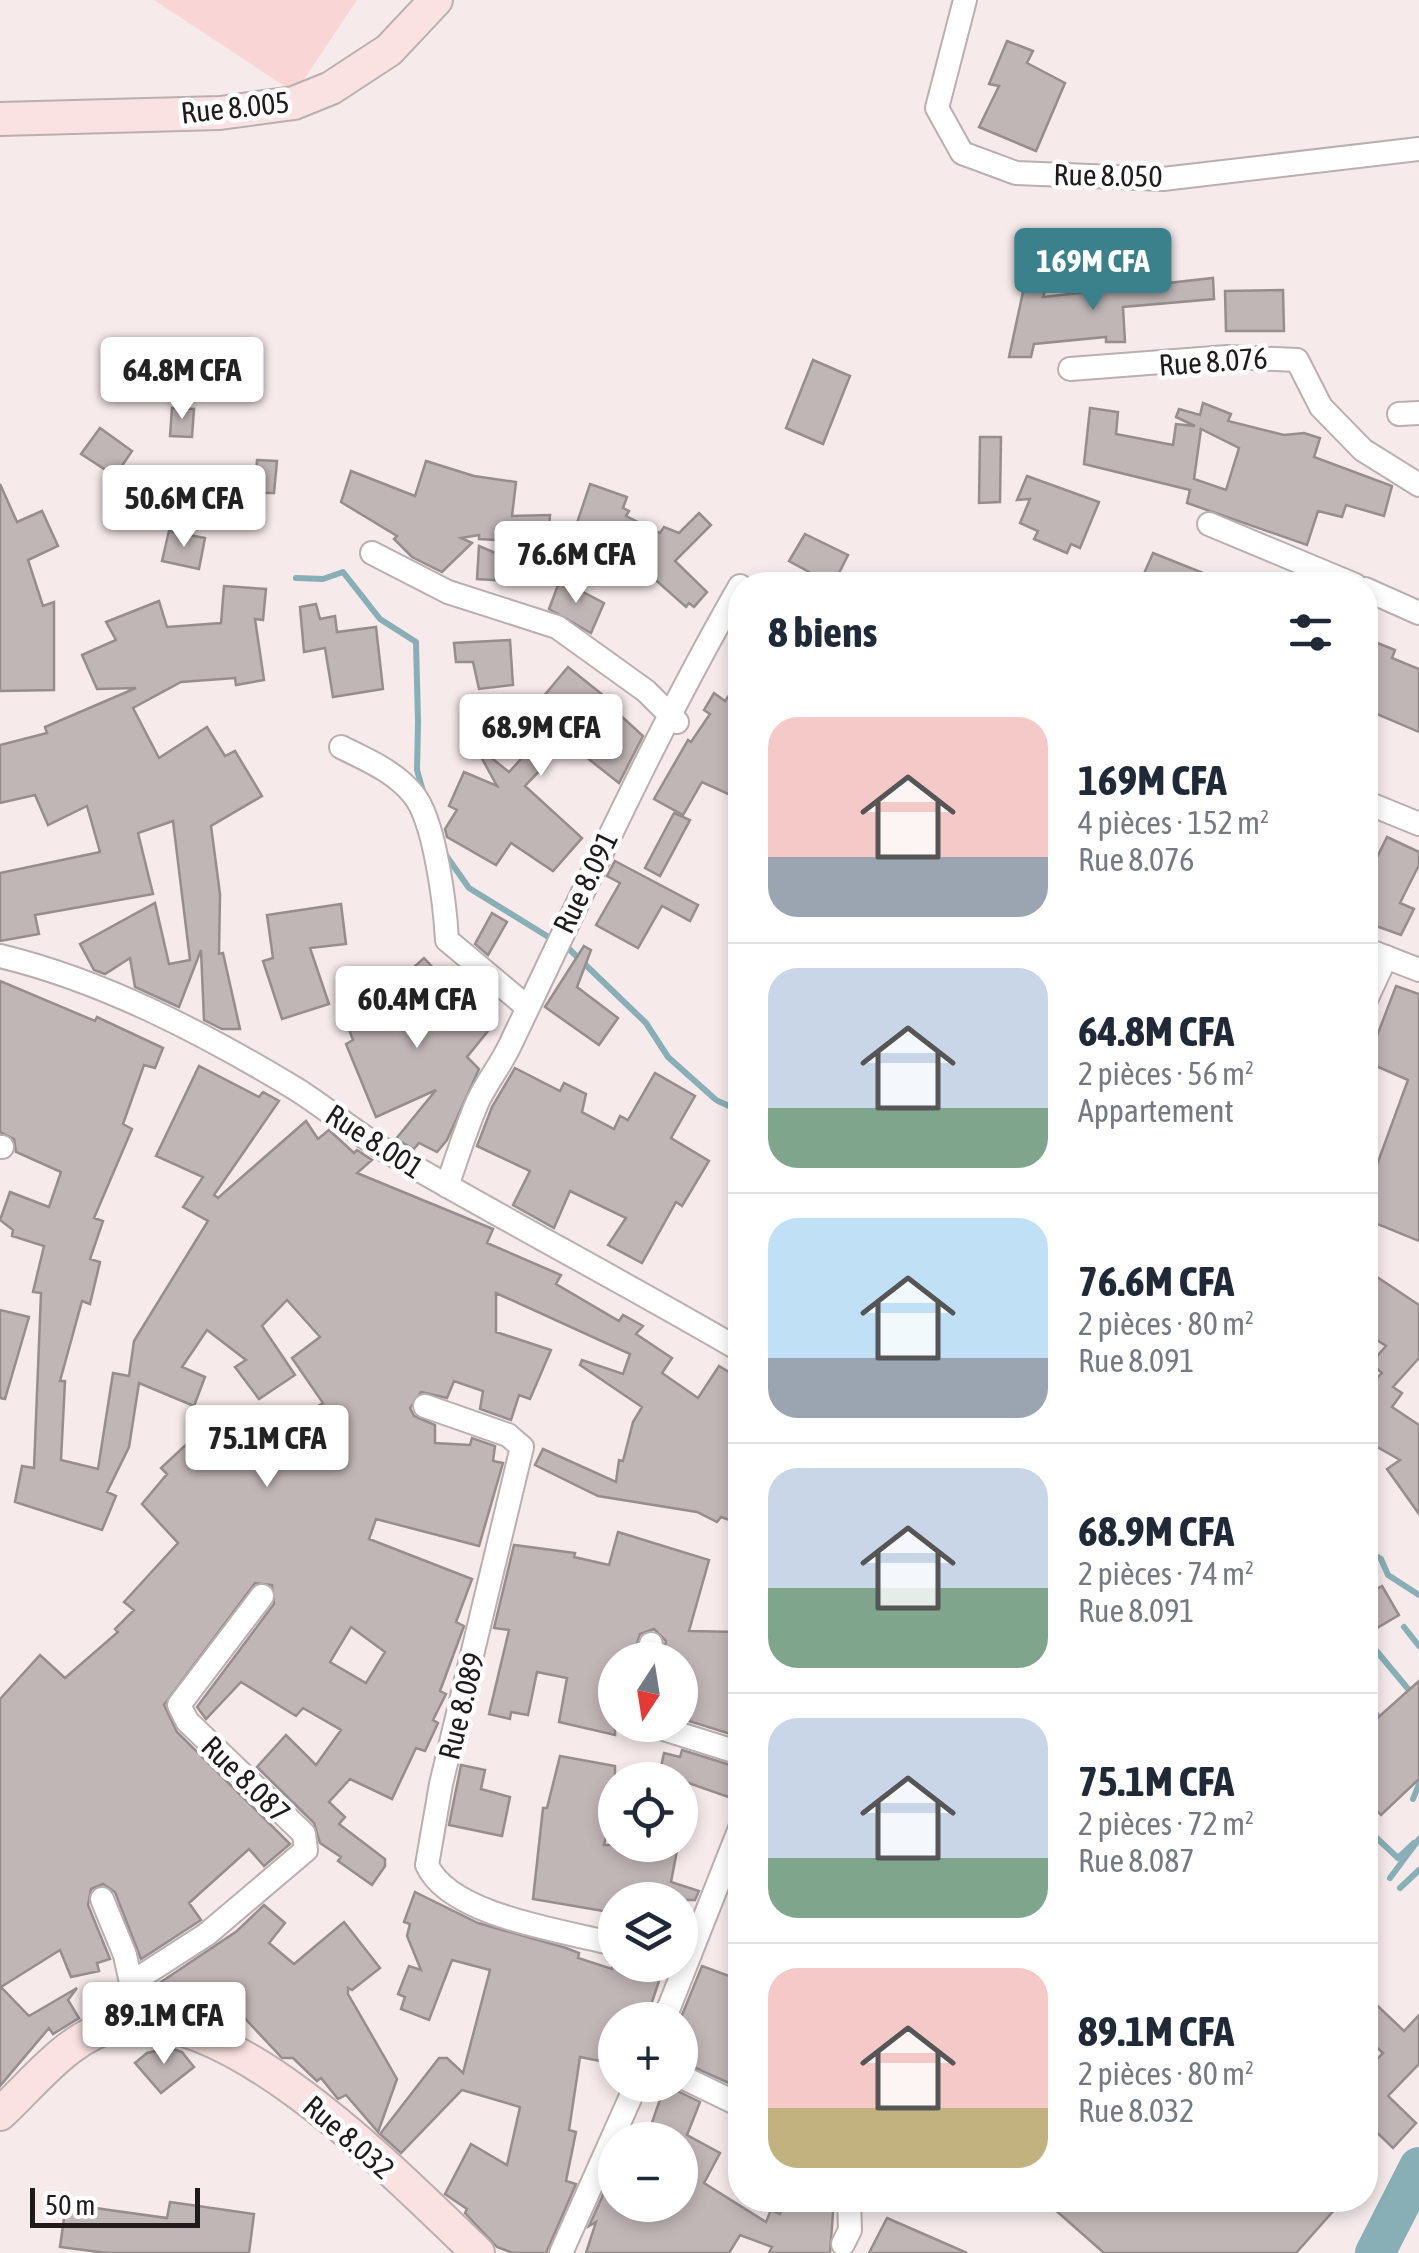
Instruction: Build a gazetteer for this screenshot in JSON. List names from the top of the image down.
{
  "streets": {
    "street": [
      "Rue 8.005",
      "Rue 8.050",
      "Rue 8.076",
      "Rue 8.091",
      "Rue 8.001",
      "Rue 8.089",
      "Rue 8.087",
      "Rue 8.032"
    ]
  },
  "crossings": [
    ["Rue 8.091", "Rue 8.001"]
  ],
  "scale_bar": "50 m",
  "north": "bottom",
  "page": {
    "price": [
      "169M CFA",
      "64.8M CFA",
      "50.6M CFA",
      "76.6M CFA",
      "68.9M CFA",
      "60.4M CFA",
      "75.1M CFA",
      "89.1M CFA"
    ],
    "heading": "8 biens",
    "list": [
      {
        "name": "169M CFA",
        "note": "4 pièces · 152 m² · Rue 8.076"
      },
      {
        "name": "64.8M CFA",
        "note": "2 pièces · 56 m² · Appartement"
      },
      {
        "name": "76.6M CFA",
        "note": "2 pièces · 80 m² · Rue 8.091"
      },
      {
        "name": "68.9M CFA",
        "note": "2 pièces · 74 m² · Rue 8.091"
      },
      {
        "name": "75.1M CFA",
        "note": "2 pièces · 72 m² · Rue 8.087"
      },
      {
        "name": "89.1M CFA",
        "note": "2 pièces · 80 m² · Rue 8.032"
      }
    ],
    "map_buttons": ["+", "−"],
    "scale": "50 m"
  }
}
